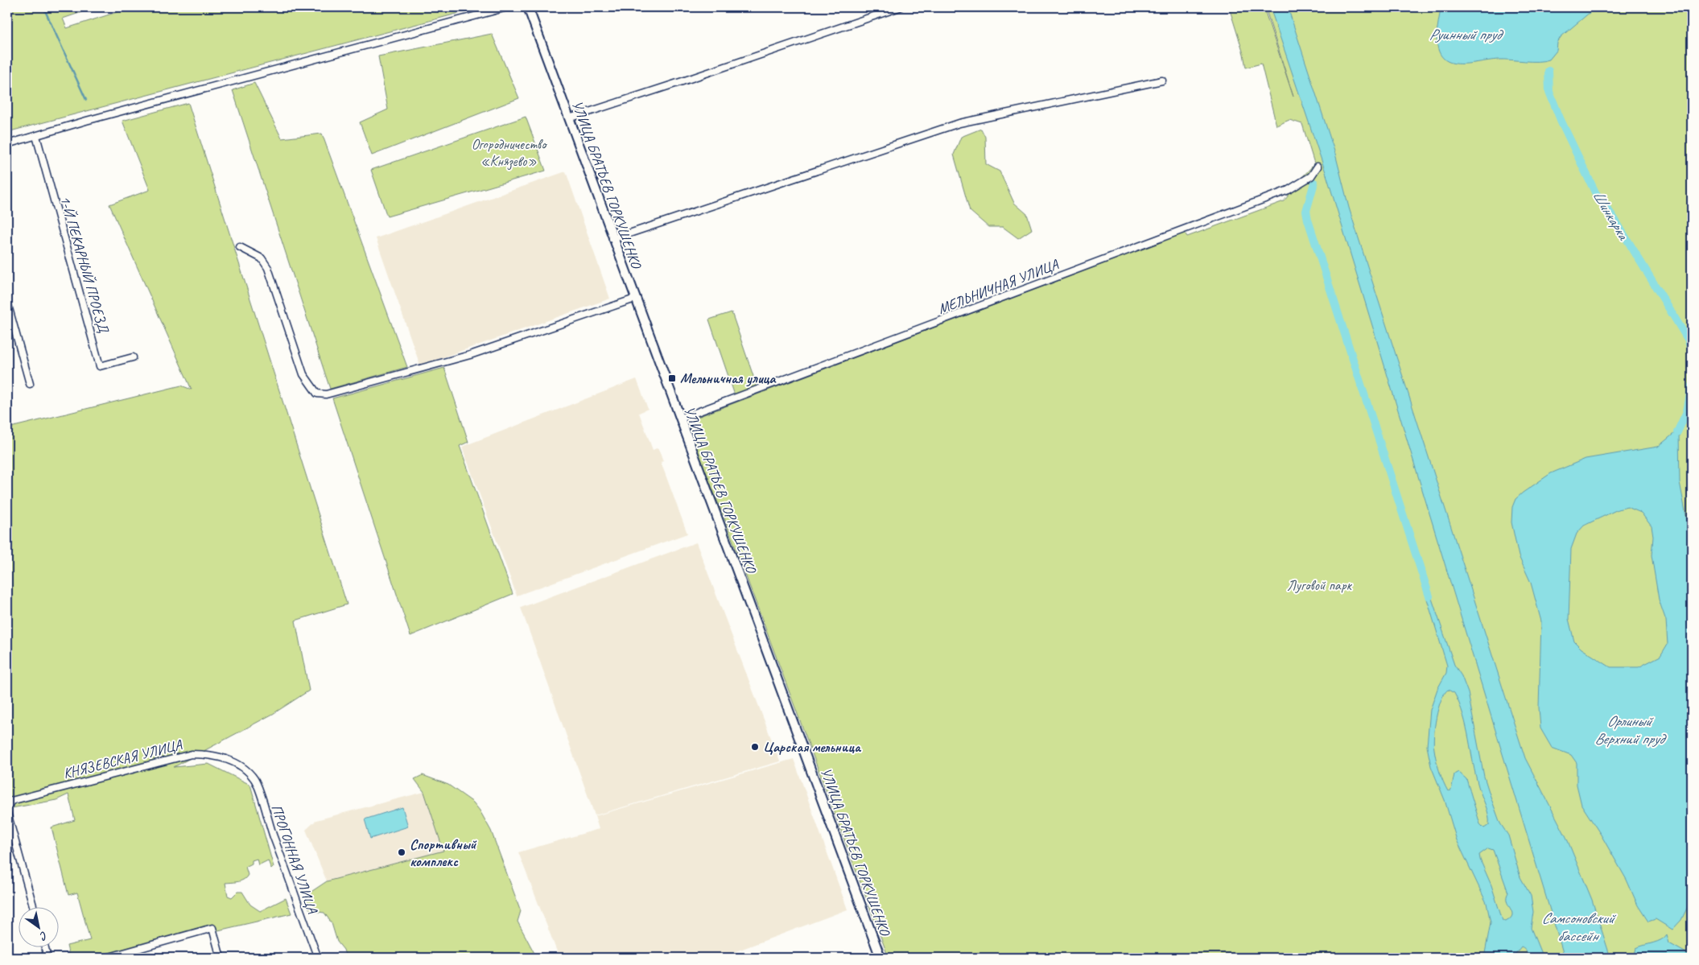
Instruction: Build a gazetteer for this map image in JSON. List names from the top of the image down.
{
  "streets": {
    "street": [
      "УЛИЦА БРАТЬЕВ ГОРКУШЕНКО",
      "1-Й ПЕКАРНЫЙ ПРОЕЗД",
      "МЕЛЬНИЧНАЯ УЛИЦА",
      "КНЯЗЕВСКАЯ УЛИЦА",
      "ПРОГОННАЯ УЛИЦА"
    ]
  },
  "crossings": [
    ["УЛИЦА БРАТЬЕВ ГОРКУШЕНКО", "МЕЛЬНИЧНАЯ УЛИЦА"],
    ["КНЯЗЕВСКАЯ УЛИЦА", "ПРОГОННАЯ УЛИЦА"]
  ],
  "water": [
    "Руинный пруд",
    "Шинкарка",
    "Орлиный Верхний пруд",
    "Самсоновский бассейн"
  ],
  "parks": ["Огородничество «Князево»", "Луговой парк"],
  "places": {
    "transit": ["Мельничная улица"],
    "other": ["Царская мельница", "Спортивный комплекс"]
  },
  "north": "bottom right"
}
